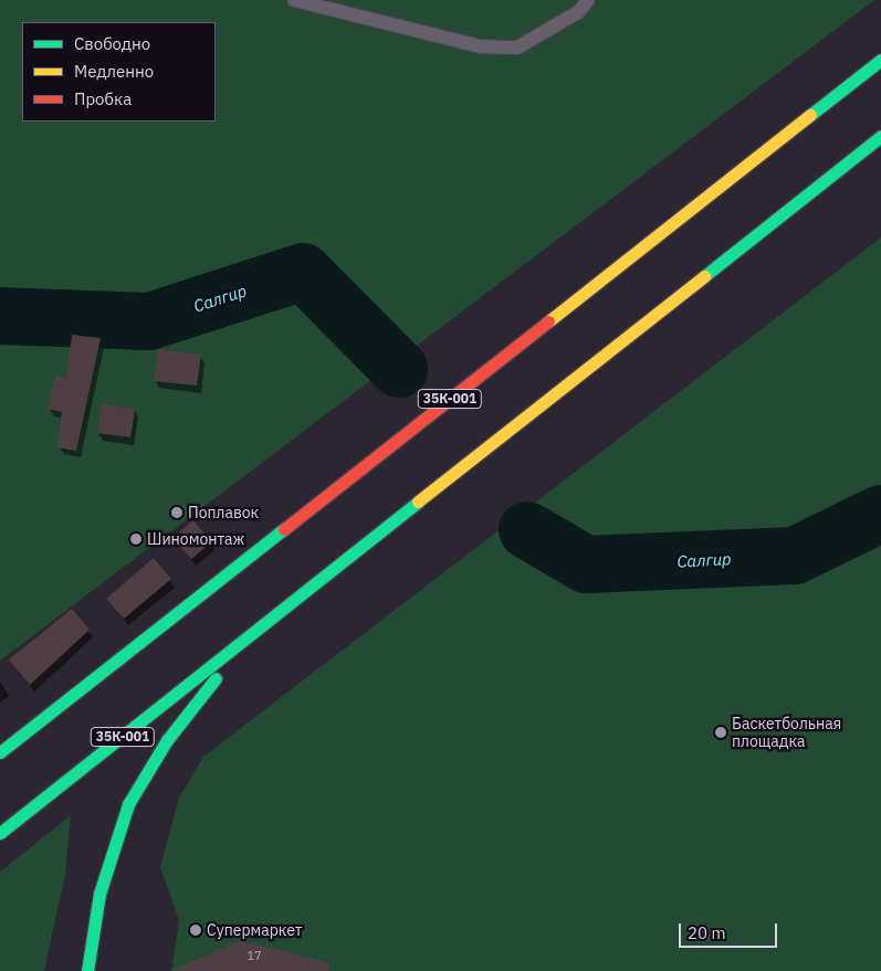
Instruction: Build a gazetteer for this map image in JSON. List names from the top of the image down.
{
  "streets": {
    "main road": ["35К-001"]
  },
  "water": ["Салгир"],
  "places": [
    "Поплавок",
    "Шиномонтаж",
    "Баскетбольная площадка",
    "Супермаркет"
  ],
  "house_numbers": ["17"],
  "legend": ["Свободно", "Медленно", "Пробка"],
  "scale_bar": "20 m"
}
